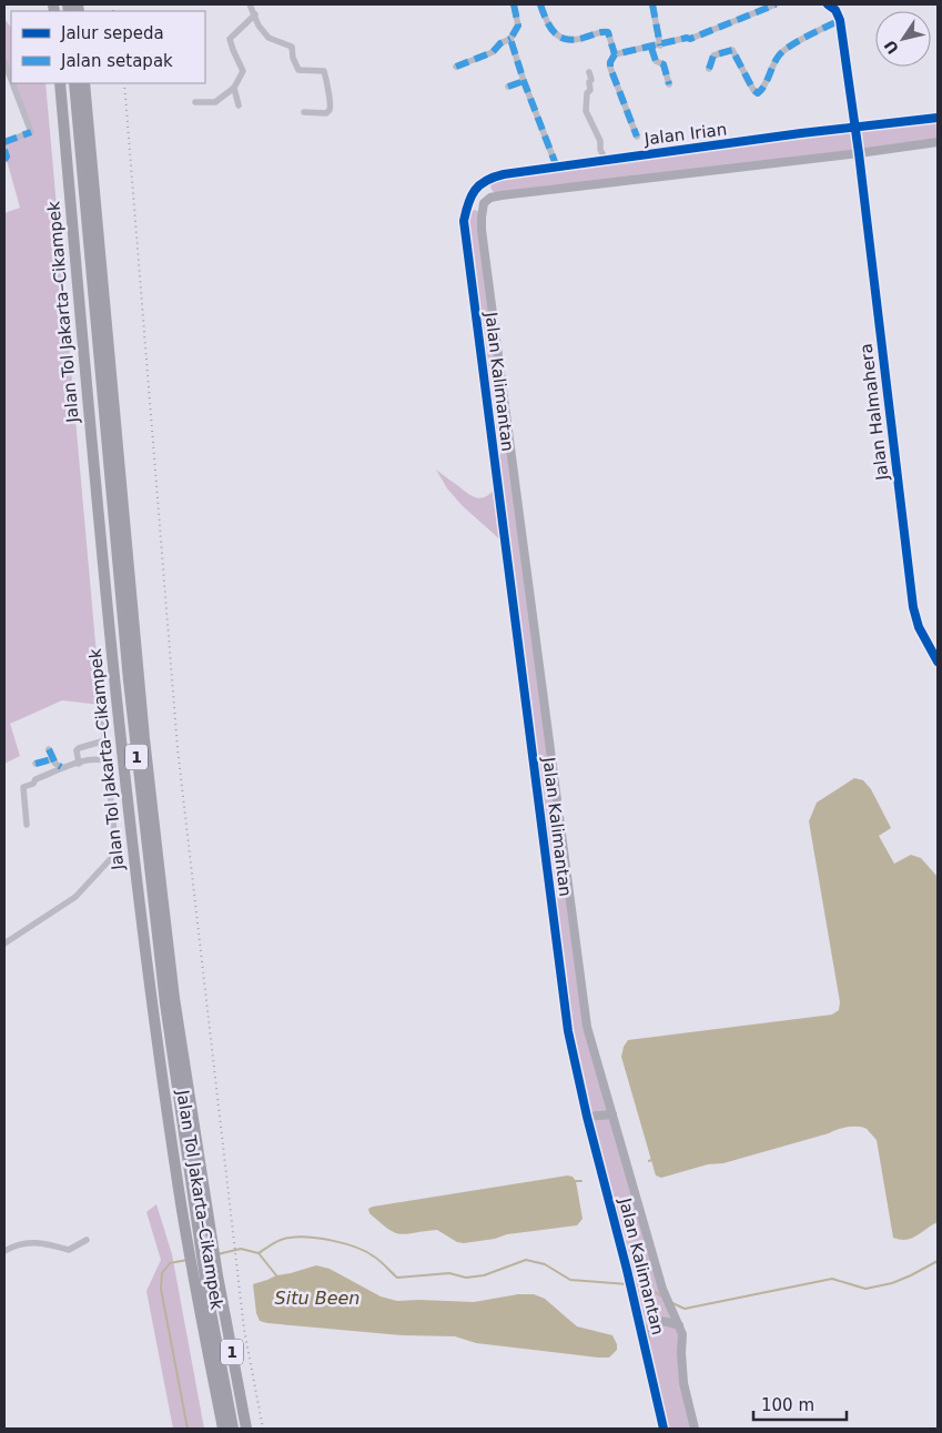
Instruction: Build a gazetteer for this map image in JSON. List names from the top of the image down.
{
  "streets": {
    "highway": ["Jalan Tol Jakarta–Cikampek", "1"],
    "street": ["Jalan Irian", "Jalan Kalimantan", "Jalan Halmahera"]
  },
  "crossings": [
    ["Jalan Irian", "Jalan Kalimantan"],
    ["Jalan Irian", "Jalan Halmahera"],
    ["Jalan Tol Jakarta–Cikampek", "1"]
  ],
  "water": ["Situ Been"],
  "legend": ["Jalur sepeda", "Jalan setapak"],
  "scale_bar": "100 m",
  "north": "bottom left"
}
